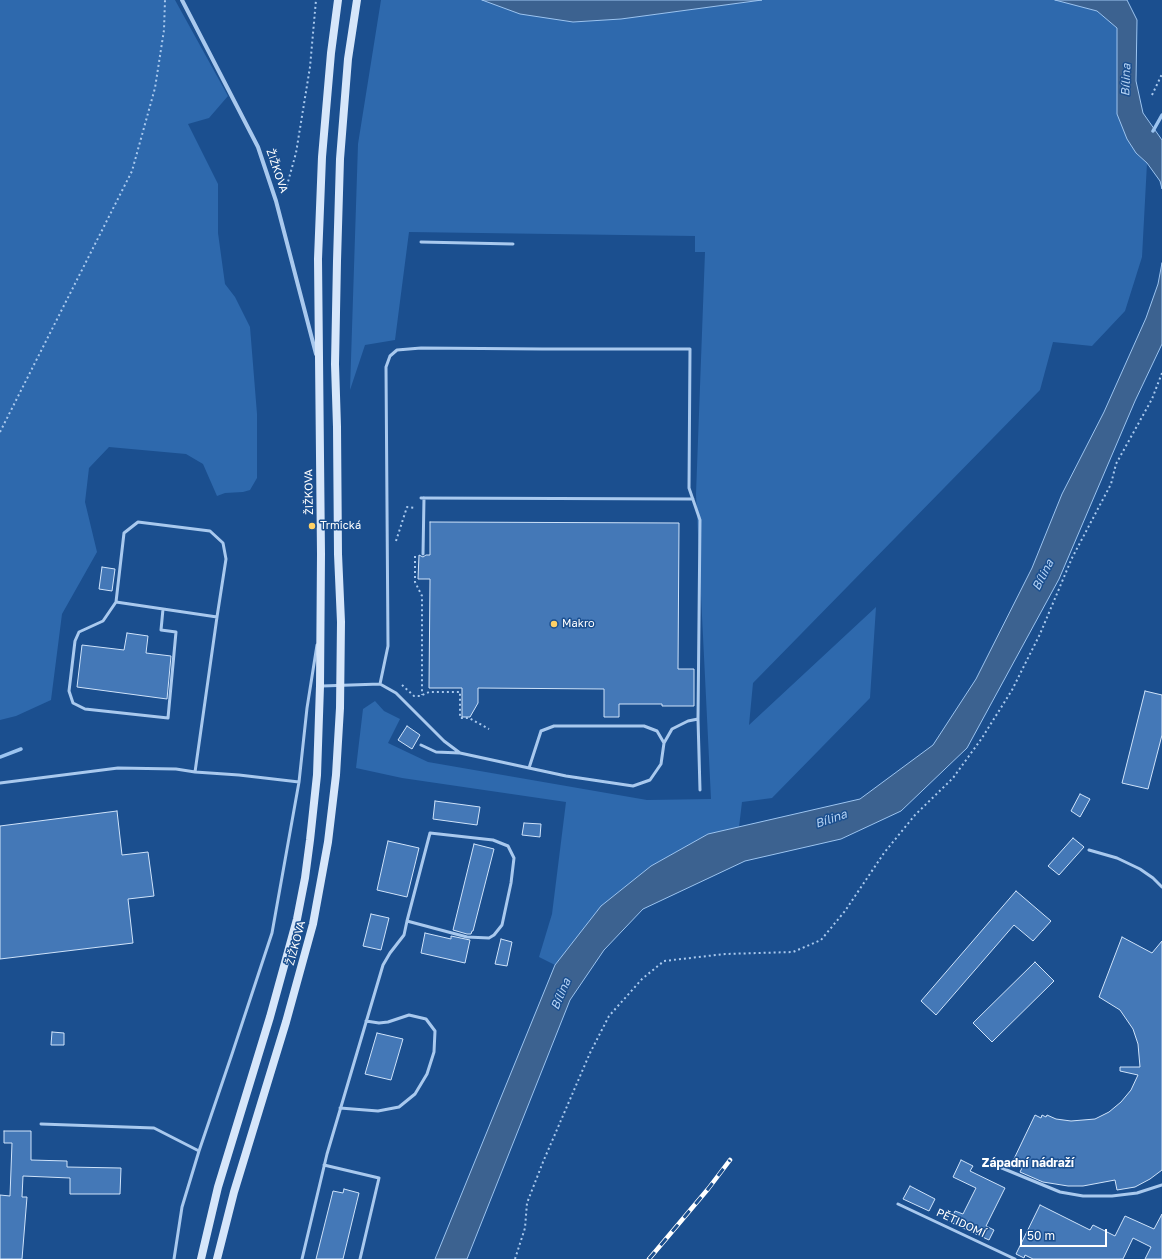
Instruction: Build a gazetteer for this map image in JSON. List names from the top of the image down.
{
  "streets": {
    "main road": ["ŽIŽKOVA"],
    "lane": ["PĚTIDOMÍ"]
  },
  "districts": ["Západní nádraží"],
  "water": ["Bílina"],
  "places": ["Trmická", "Makro"],
  "scale_bar": "50 m"
}
